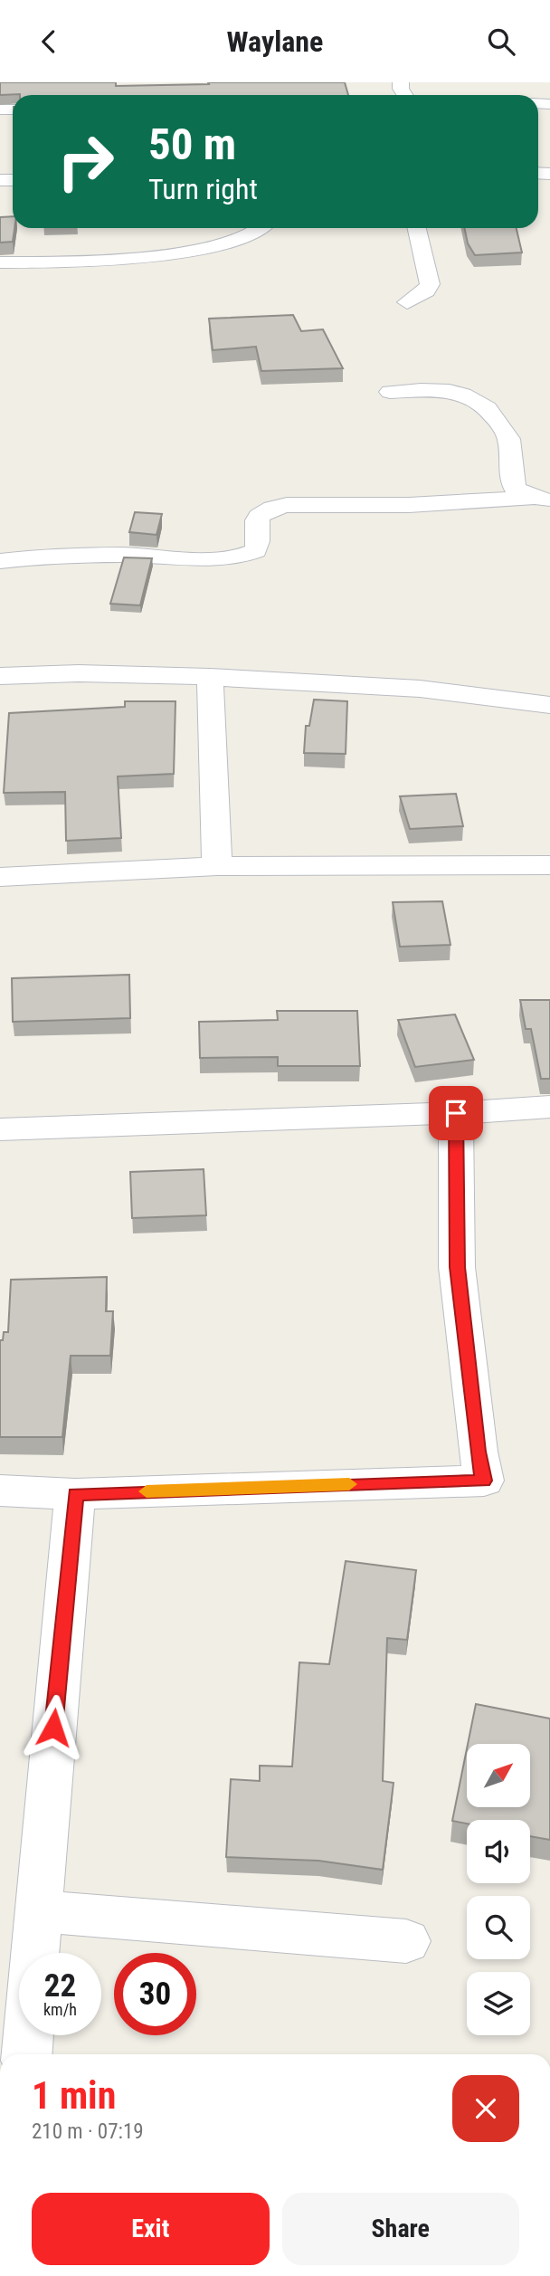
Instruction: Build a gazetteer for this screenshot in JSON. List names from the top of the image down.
{
  "north": "top right",
  "page": {
    "header": "Waylane",
    "turn": ["50 m", "Turn right"],
    "speed": "22 km/h",
    "limit": "30",
    "heading": ["1 min", "210 m · 07:19"],
    "buttons": ["Exit", "Share"]
  }
}
